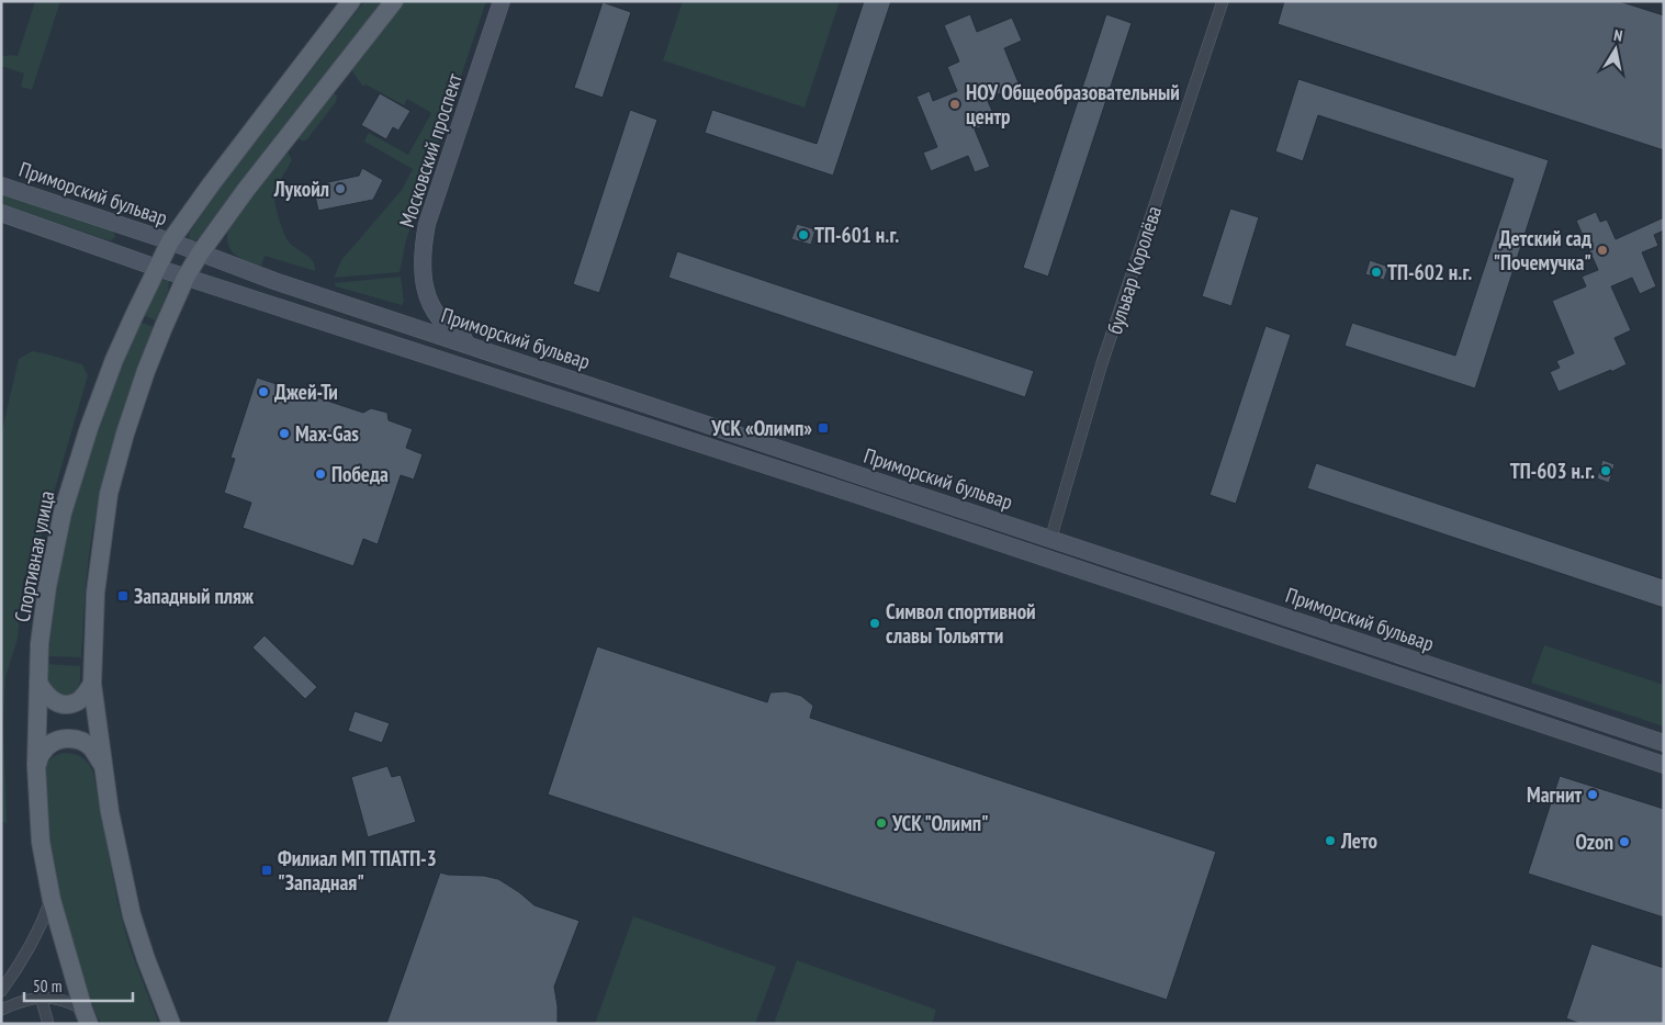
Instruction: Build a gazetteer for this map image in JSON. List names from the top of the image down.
{
  "streets": {
    "main road": ["Московский проспект", "Приморский бульвар", "Спортивная улица"],
    "street": ["бульвар Королёва"]
  },
  "crossings": [
    ["Московский проспект", "Приморский бульвар"],
    ["Приморский бульвар", "бульвар Королёва"],
    ["Приморский бульвар", "Спортивная улица"]
  ],
  "places": {
    "other": [
      "НОУ Общеобразовательный центр",
      "Лукойл",
      "ТП-601 н.г.",
      "Детский сад \"Почемучка\"",
      "ТП-602 н.г.",
      "Джей-Ти",
      "Max-Gas",
      "ТП-603 н.г.",
      "Победа",
      "Символ спортивной славы Тольятти",
      "Магнит",
      "УСК \"Олимп\"",
      "Лето",
      "Ozon"
    ],
    "transit": ["УСК «Олимп»", "Западный пляж", "Филиал МП ТПАТП-3 \"Западная\""]
  },
  "scale_bar": "50 m",
  "north": "top"
}
